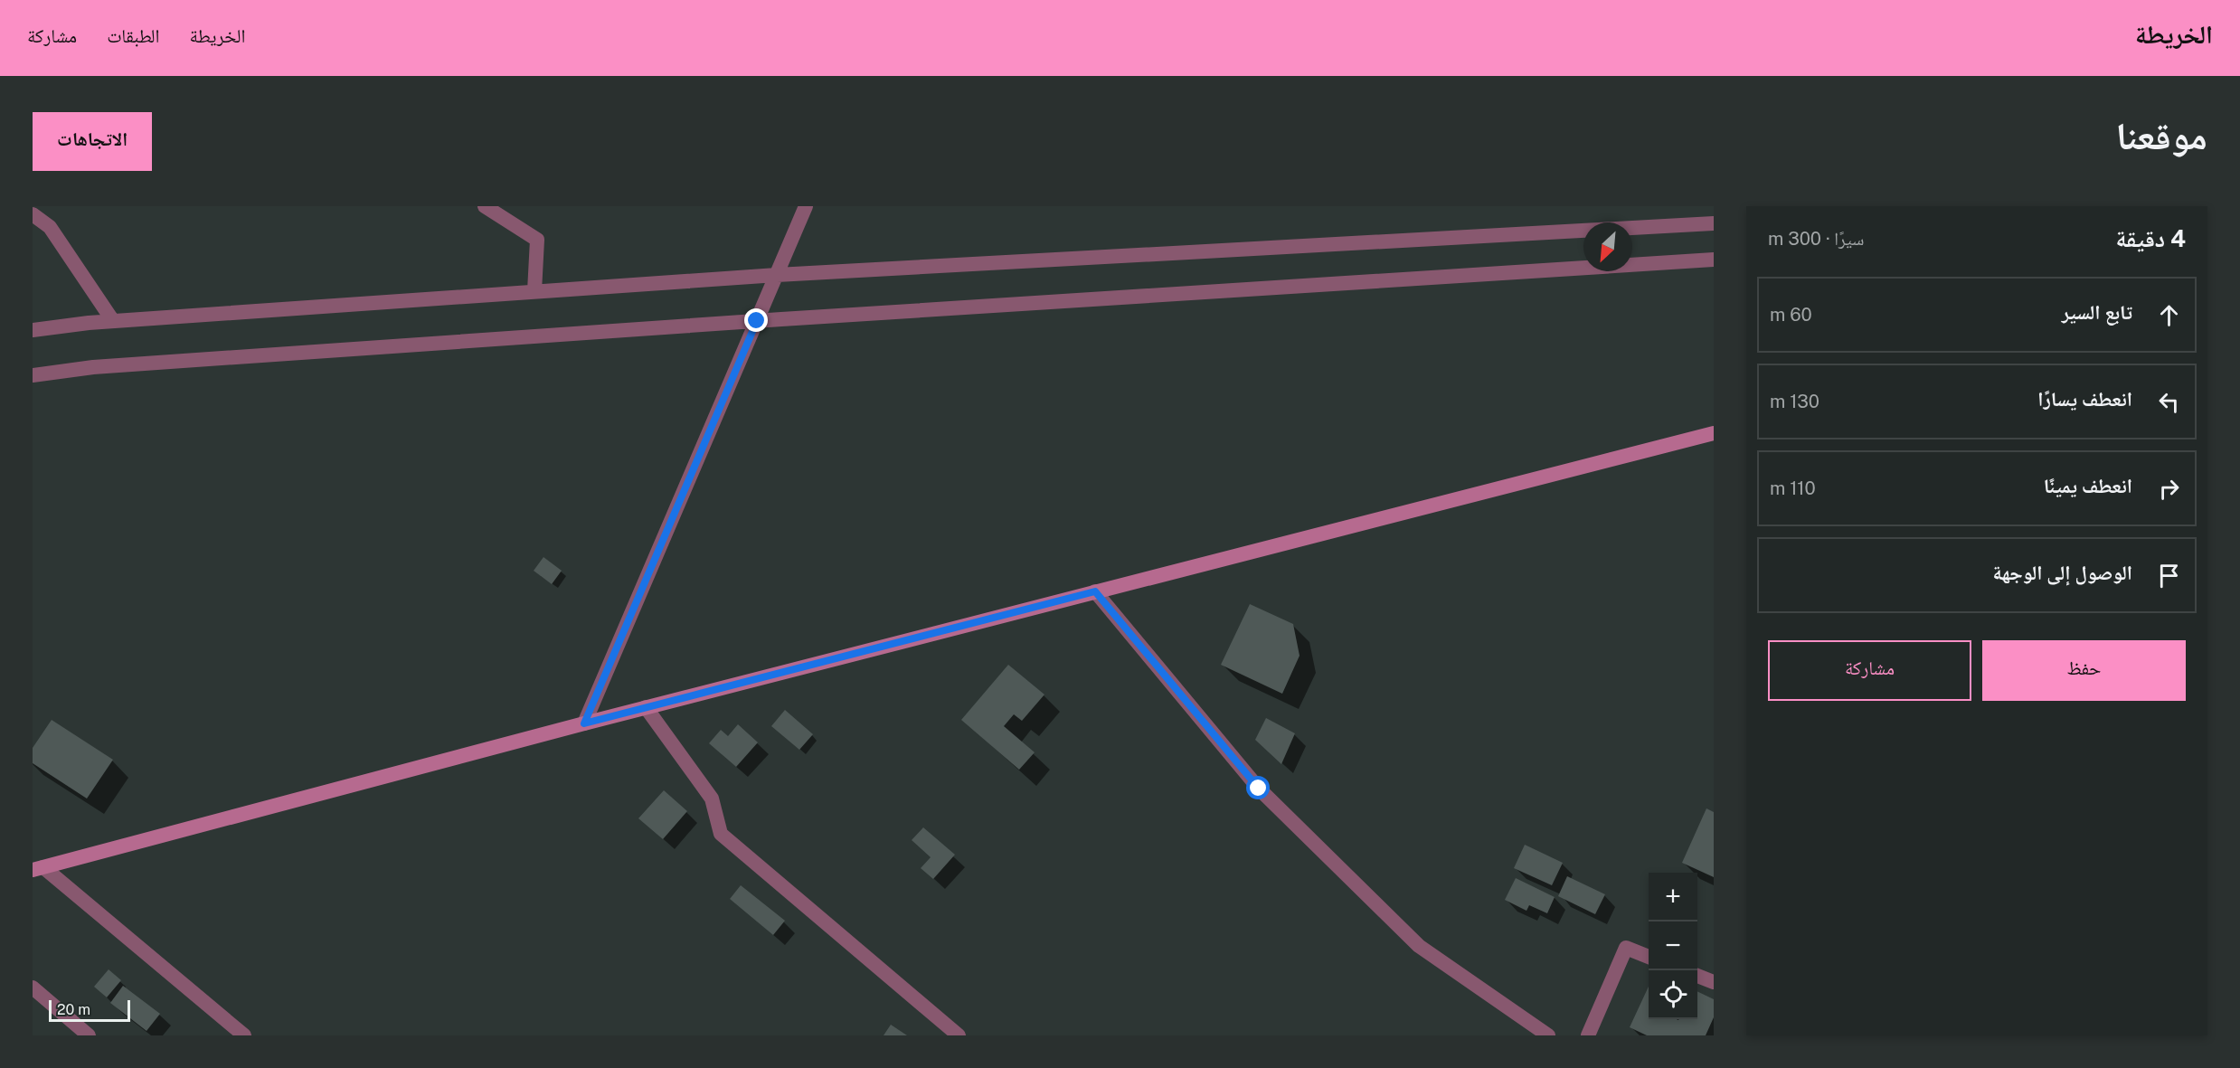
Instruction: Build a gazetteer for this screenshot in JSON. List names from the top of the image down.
{
  "scale_bar": "20 m",
  "north": "bottom left",
  "page": {
    "header": "الخريطة",
    "nav": ["الخريطة", "الطبقات", "مشاركة"],
    "title": "موقعنا",
    "buttons": [
      "الاتجاهات",
      ["حفظ", "مشاركة"]
    ],
    "heading": ["4 دقيقة", "سيرًا · 300 m"],
    "list": [
      ["تابع السير", "60 m"],
      ["انعطف يسارًا", "130 m"],
      ["انعطف يمينًا", "110 m"],
      "الوصول إلى الوجهة"
    ],
    "map_buttons": ["+", "−"],
    "scale": "20 m"
  }
}
